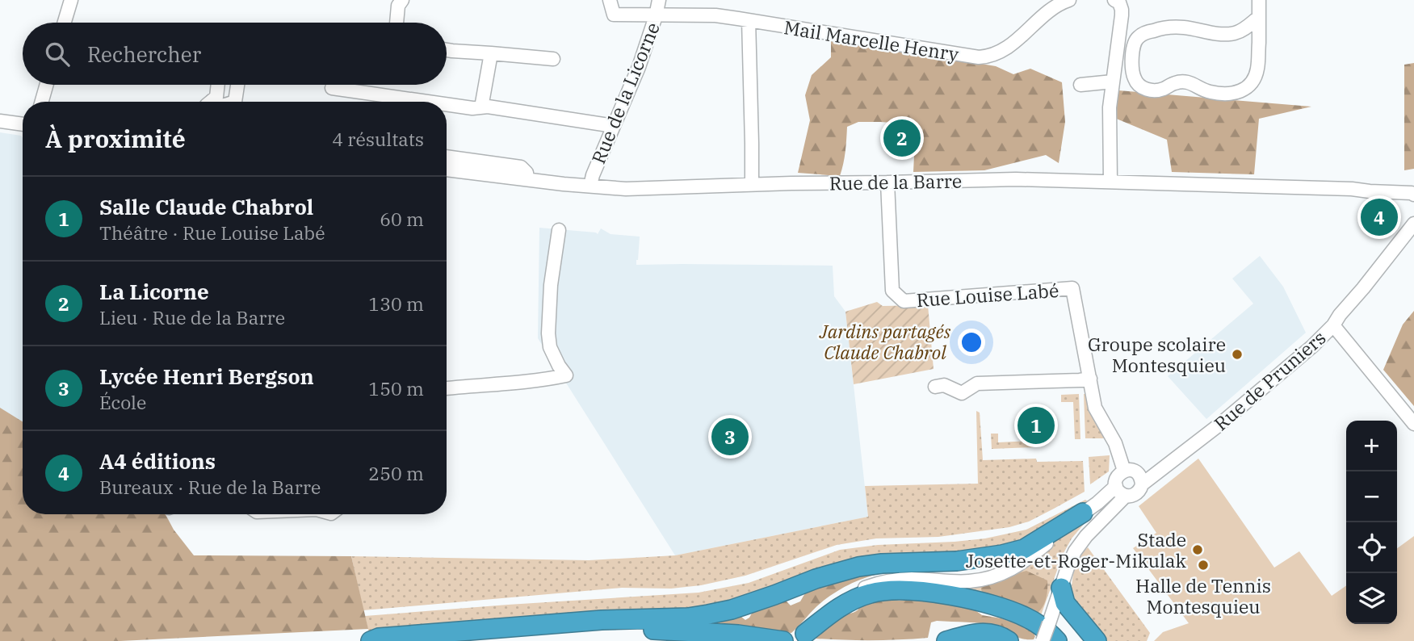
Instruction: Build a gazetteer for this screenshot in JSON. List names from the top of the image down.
{
  "streets": {
    "street": [
      "Mail Marcelle Henry",
      "Rue de la Licorne",
      "Rue de la Barre",
      "Rue Louise Labé",
      "Rue de Pruniers"
    ]
  },
  "crossings": [
    ["Mail Marcelle Henry", "Rue de la Licorne"],
    ["Rue de la Licorne", "Rue de la Barre"],
    ["Rue de la Barre", "Rue Louise Labé"],
    ["Rue Louise Labé", "Rue de Pruniers"]
  ],
  "parks": ["Jardins partagés Claude Chabrol"],
  "places": ["Groupe scolaire Montesquieu", "Stade Josette-et-Roger-Mikulak", "Halle de Tennis Montesquieu"],
  "page": {
    "search": "Rechercher",
    "heading": ["À proximité", "4 résultats"],
    "pins": [
      "2",
      "4",
      "1",
      "3"
    ],
    "list": [
      {
        "mark": "1",
        "name": "Salle Claude Chabrol",
        "note": "Théâtre · Rue Louise Labé",
        "value": "60 m"
      },
      {
        "mark": "2",
        "name": "La Licorne",
        "note": "Lieu · Rue de la Barre",
        "value": "130 m"
      },
      {
        "mark": "3",
        "name": "Lycée Henri Bergson",
        "note": "École",
        "value": "150 m"
      },
      {
        "mark": "4",
        "name": "A4 éditions",
        "note": "Bureaux · Rue de la Barre",
        "value": "250 m"
      }
    ],
    "map_buttons": ["+", "−"]
  }
}
